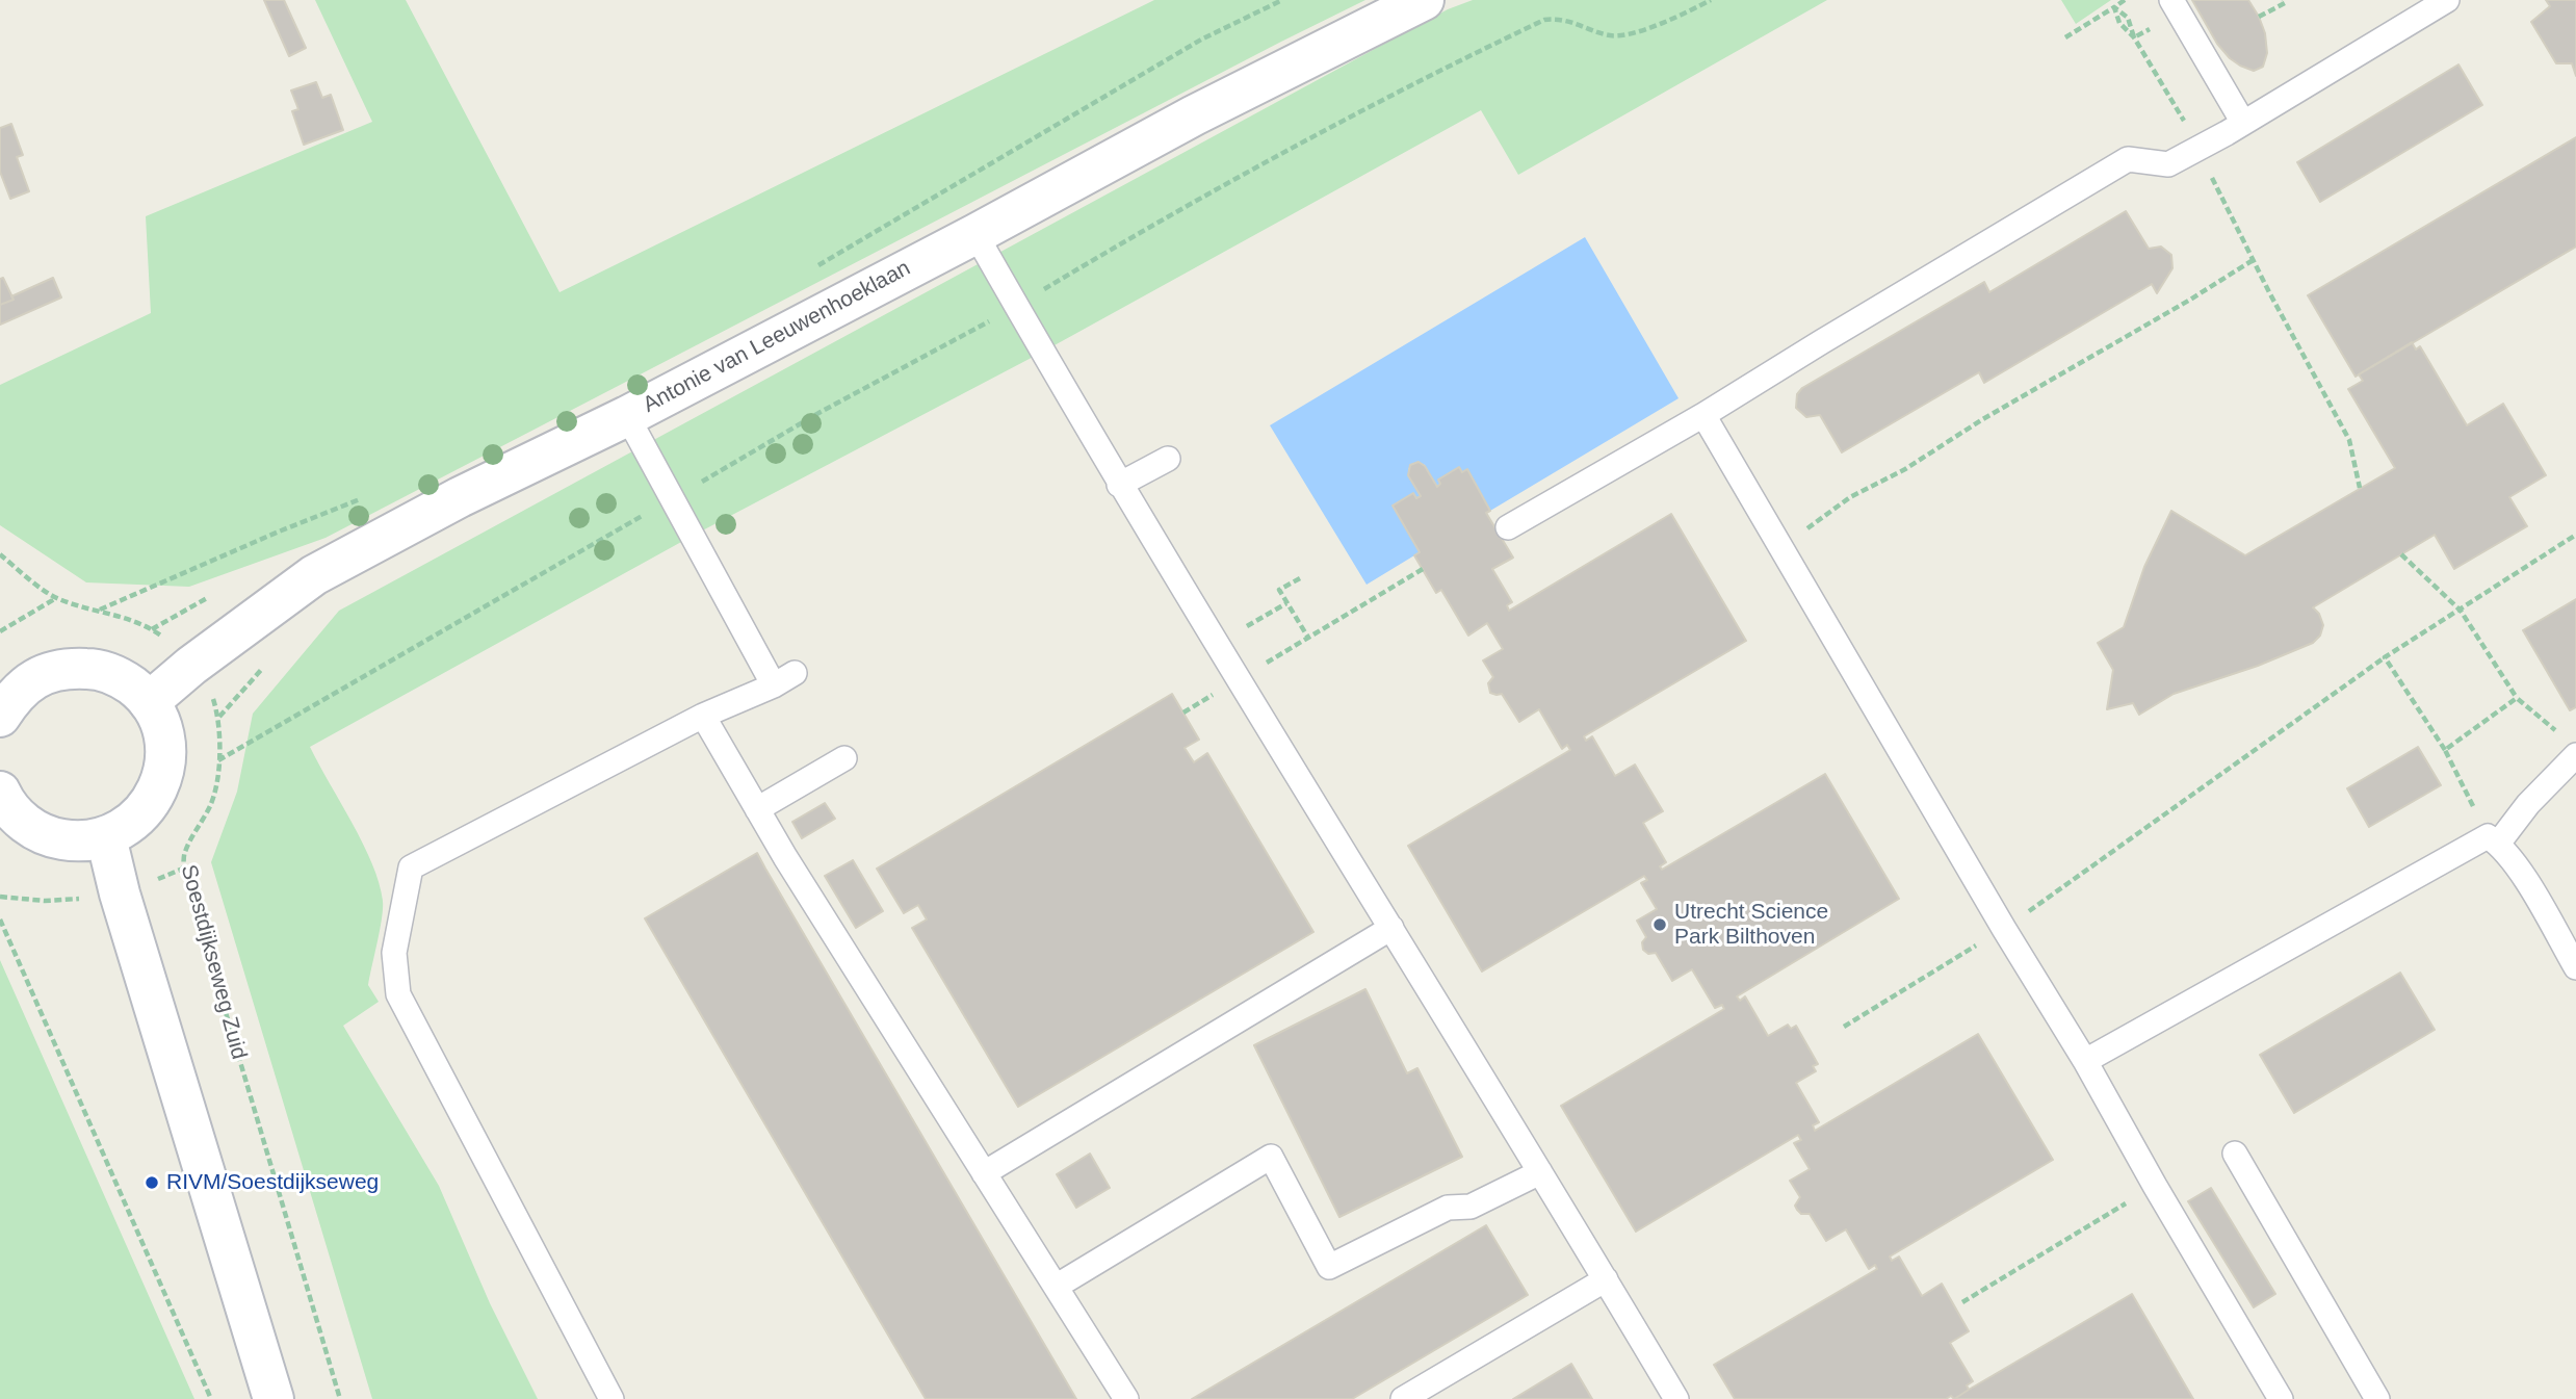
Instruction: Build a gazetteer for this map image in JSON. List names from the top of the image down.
{
  "streets": {
    "street": ["Antonie van Leeuwenhoeklaan"],
    "path": ["Soestdijkseweg Zuid"]
  },
  "crossings": [
    ["Antonie van Leeuwenhoeklaan", "Soestdijkseweg Zuid"]
  ],
  "places": ["Utrecht Science Park Bilthoven", "RIVM/Soestdijkseweg"]
}
